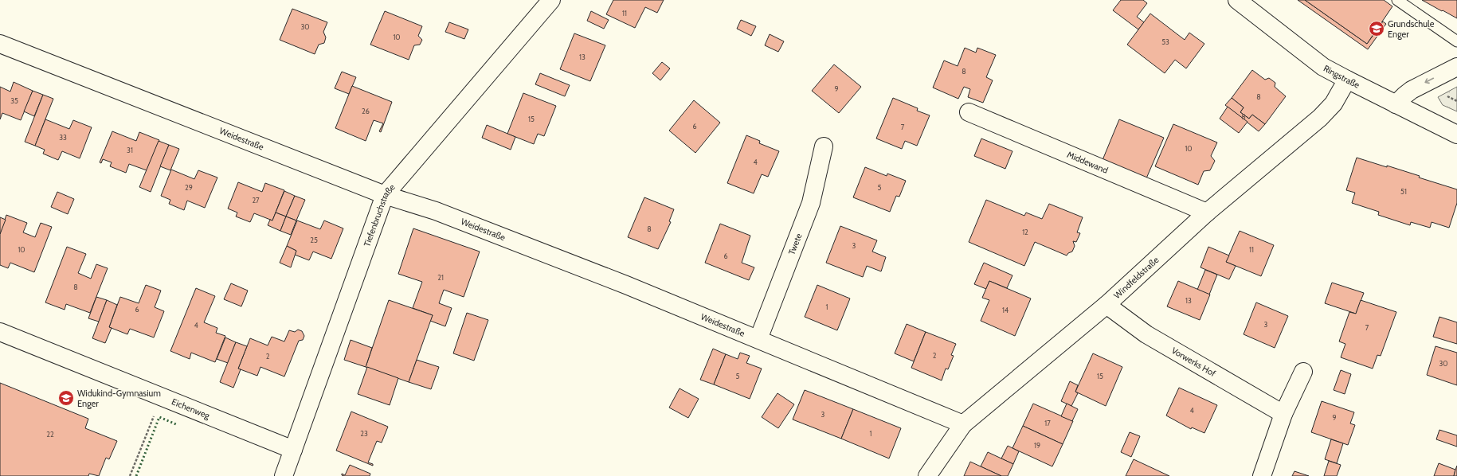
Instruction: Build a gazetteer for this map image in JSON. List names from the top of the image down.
{
  "streets": {
    "street": [
      "Ringstraße",
      "Weidestraße",
      "Middewand",
      "Tiefenbruchstraße",
      "Twete",
      "Windfeldstraße",
      "Vorwerks Hof",
      "Eichenweg"
    ]
  },
  "crossings": [
    ["Ringstraße", "Windfeldstraße"],
    ["Weidestraße", "Tiefenbruchstraße"],
    ["Weidestraße", "Twete"],
    ["Weidestraße", "Windfeldstraße"],
    ["Middewand", "Windfeldstraße"],
    ["Tiefenbruchstraße", "Eichenweg"],
    ["Windfeldstraße", "Vorwerks Hof"]
  ],
  "places": {
    "school or university": ["Grundschule Enger", "Widukind-Gymnasium Enger"]
  },
  "house_numbers": [
    "11",
    "30",
    "10",
    "53",
    "13",
    "8",
    "9",
    "8",
    "35",
    "26",
    "8",
    "15",
    "6",
    "7",
    "33",
    "10",
    "31",
    "4",
    "29",
    "5",
    "51",
    "27",
    "8",
    "12",
    "25",
    "3",
    "10",
    "11",
    "6",
    "21",
    "8",
    "13",
    "1",
    "6",
    "14",
    "3",
    "4",
    "7",
    "2",
    "2",
    "30",
    "5",
    "15",
    "4",
    "3",
    "9",
    "17",
    "23",
    "1",
    "22",
    "19"
  ]
}
